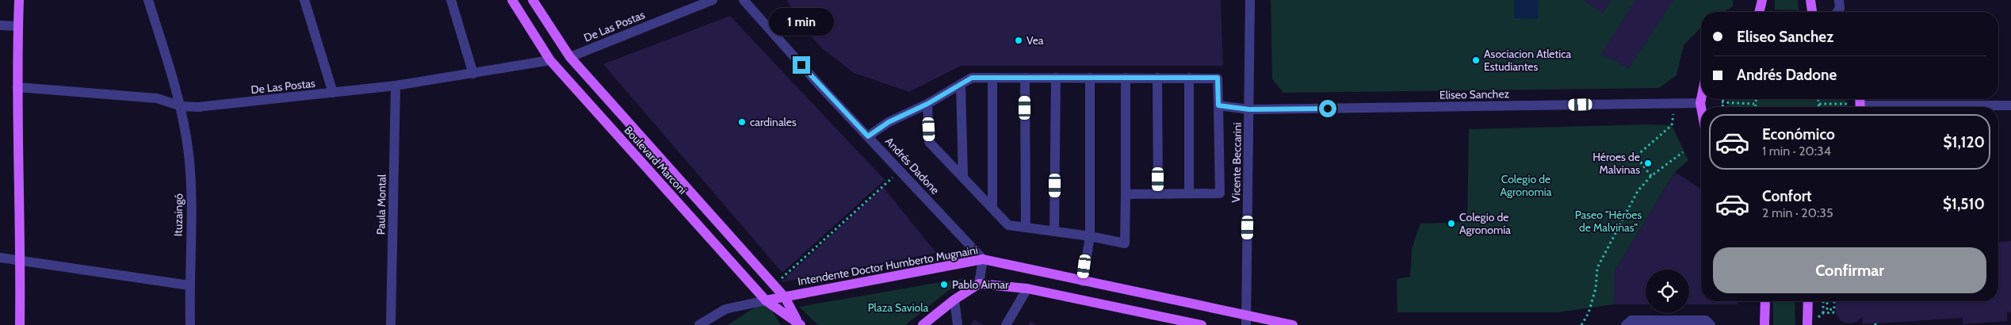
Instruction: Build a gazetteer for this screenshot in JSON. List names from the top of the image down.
{
  "streets": {
    "main road": ["Boulevard Marconi", "Intendente Doctor Humberto Mugnaini"],
    "street": [
      "De Las Postas",
      "Eliseo Sanchez",
      "Vicente Beccarini",
      "Andrés Dadone",
      "Paula Montal",
      "Ituzaingó"
    ]
  },
  "crossings": [
    ["De Las Postas", "Boulevard Marconi"],
    ["De Las Postas", "Paula Montal"],
    ["De Las Postas", "Ituzaingó"],
    ["Eliseo Sanchez", "Vicente Beccarini"],
    ["Boulevard Marconi", "Intendente Doctor Humberto Mugnaini"],
    ["Vicente Beccarini", "Intendente Doctor Humberto Mugnaini"],
    ["Andrés Dadone", "Intendente Doctor Humberto Mugnaini"]
  ],
  "parks": ["Colegio de Agronomia", "Paseo \"Héroes de Malvinas\"", "Plaza Saviola"],
  "places": [
    "Vea",
    "Asociacion Atletica Estudiantes",
    "cardinales",
    "Héroes de Malvinas",
    "Colegio de Agronomía",
    "Pablo Aimar"
  ],
  "page": {
    "bubble": "1 min",
    "banner": ["Eliseo Sanchez", "Andrés Dadone"],
    "list": [
      {
        "name": "Económico",
        "note": "1 min · 20:34",
        "value": "$1,120"
      },
      {
        "name": "Confort",
        "note": "2 min · 20:35",
        "value": "$1,510"
      }
    ],
    "buttons": "Confirmar"
  }
}
